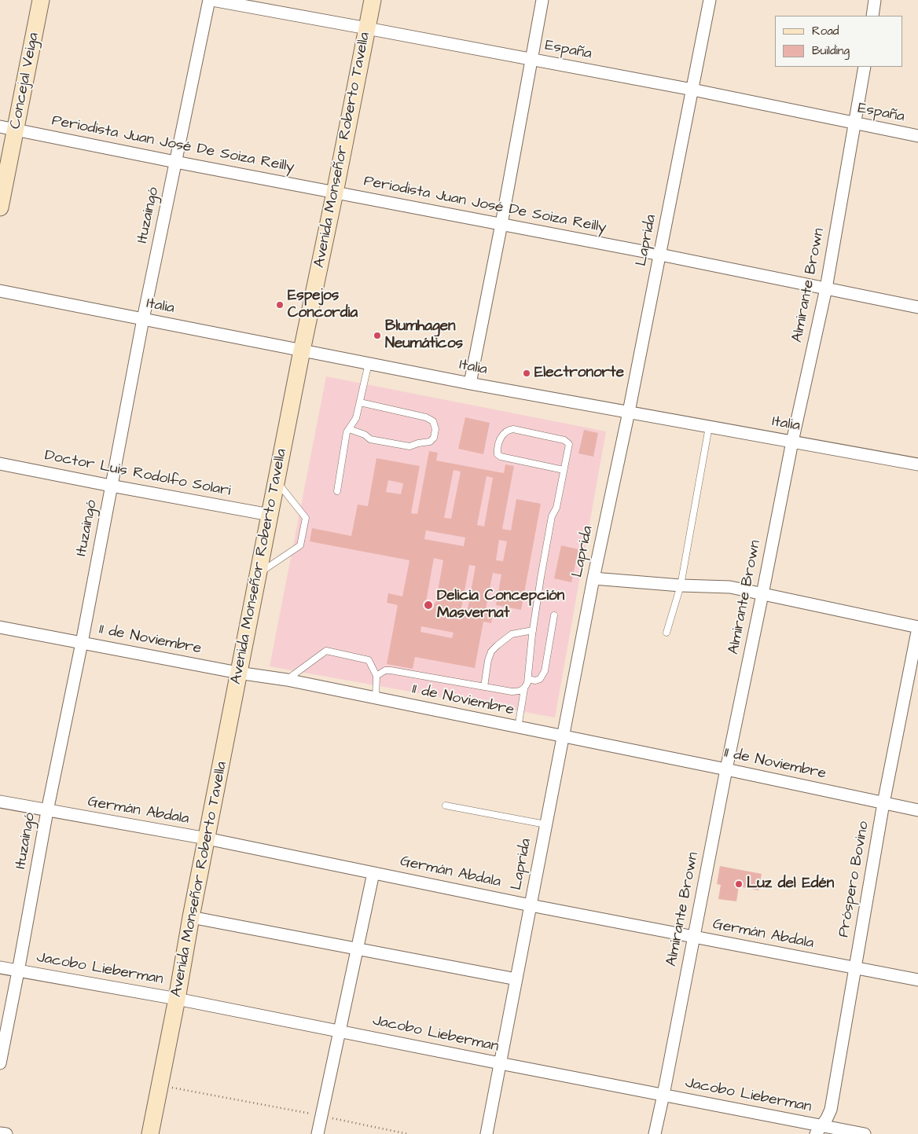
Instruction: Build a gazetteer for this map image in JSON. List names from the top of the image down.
{
  "streets": {
    "main road": ["Concejal Veiga", "Avenida Monseñor Roberto Tavella"],
    "street": [
      "España",
      "Periodista Juan José De Soiza Reilly",
      "Ituzaingó",
      "Laprida",
      "Almirante Brown",
      "Italia",
      "Doctor Luis Rodolfo Solari",
      "11 de Noviembre",
      "Germán Abdala",
      "Próspero Bovino",
      "Jacobo Lieberman"
    ]
  },
  "crossings": [
    ["España", "Avenida Monseñor Roberto Tavella"],
    ["España", "Ituzaingó"],
    ["España", "Laprida"],
    ["España", "Almirante Brown"],
    ["Concejal Veiga", "Periodista Juan José De Soiza Reilly"],
    ["Periodista Juan José De Soiza Reilly", "Avenida Monseñor Roberto Tavella"],
    ["Periodista Juan José De Soiza Reilly", "Ituzaingó"],
    ["Periodista Juan José De Soiza Reilly", "Laprida"],
    ["Periodista Juan José De Soiza Reilly", "Almirante Brown"],
    ["Avenida Monseñor Roberto Tavella", "Italia"],
    ["Avenida Monseñor Roberto Tavella", "Doctor Luis Rodolfo Solari"],
    ["Avenida Monseñor Roberto Tavella", "11 de Noviembre"],
    ["Avenida Monseñor Roberto Tavella", "Germán Abdala"],
    ["Avenida Monseñor Roberto Tavella", "Jacobo Lieberman"],
    ["Ituzaingó", "Italia"],
    ["Ituzaingó", "Doctor Luis Rodolfo Solari"],
    ["Ituzaingó", "11 de Noviembre"],
    ["Ituzaingó", "Germán Abdala"],
    ["Ituzaingó", "Jacobo Lieberman"],
    ["Laprida", "Italia"],
    ["Laprida", "11 de Noviembre"],
    ["Laprida", "Germán Abdala"],
    ["Laprida", "Jacobo Lieberman"],
    ["Almirante Brown", "Italia"],
    ["Almirante Brown", "11 de Noviembre"],
    ["Almirante Brown", "Germán Abdala"],
    ["Almirante Brown", "Jacobo Lieberman"],
    ["11 de Noviembre", "Próspero Bovino"],
    ["Germán Abdala", "Próspero Bovino"],
    ["Próspero Bovino", "Jacobo Lieberman"]
  ],
  "places": [
    "Espejos Concordia",
    "Blumhagen Neumáticos",
    "Electronorte",
    "Delicia Concepción Masvernat",
    "Luz del Edén"
  ],
  "legend": ["Road", "Building"]
}
